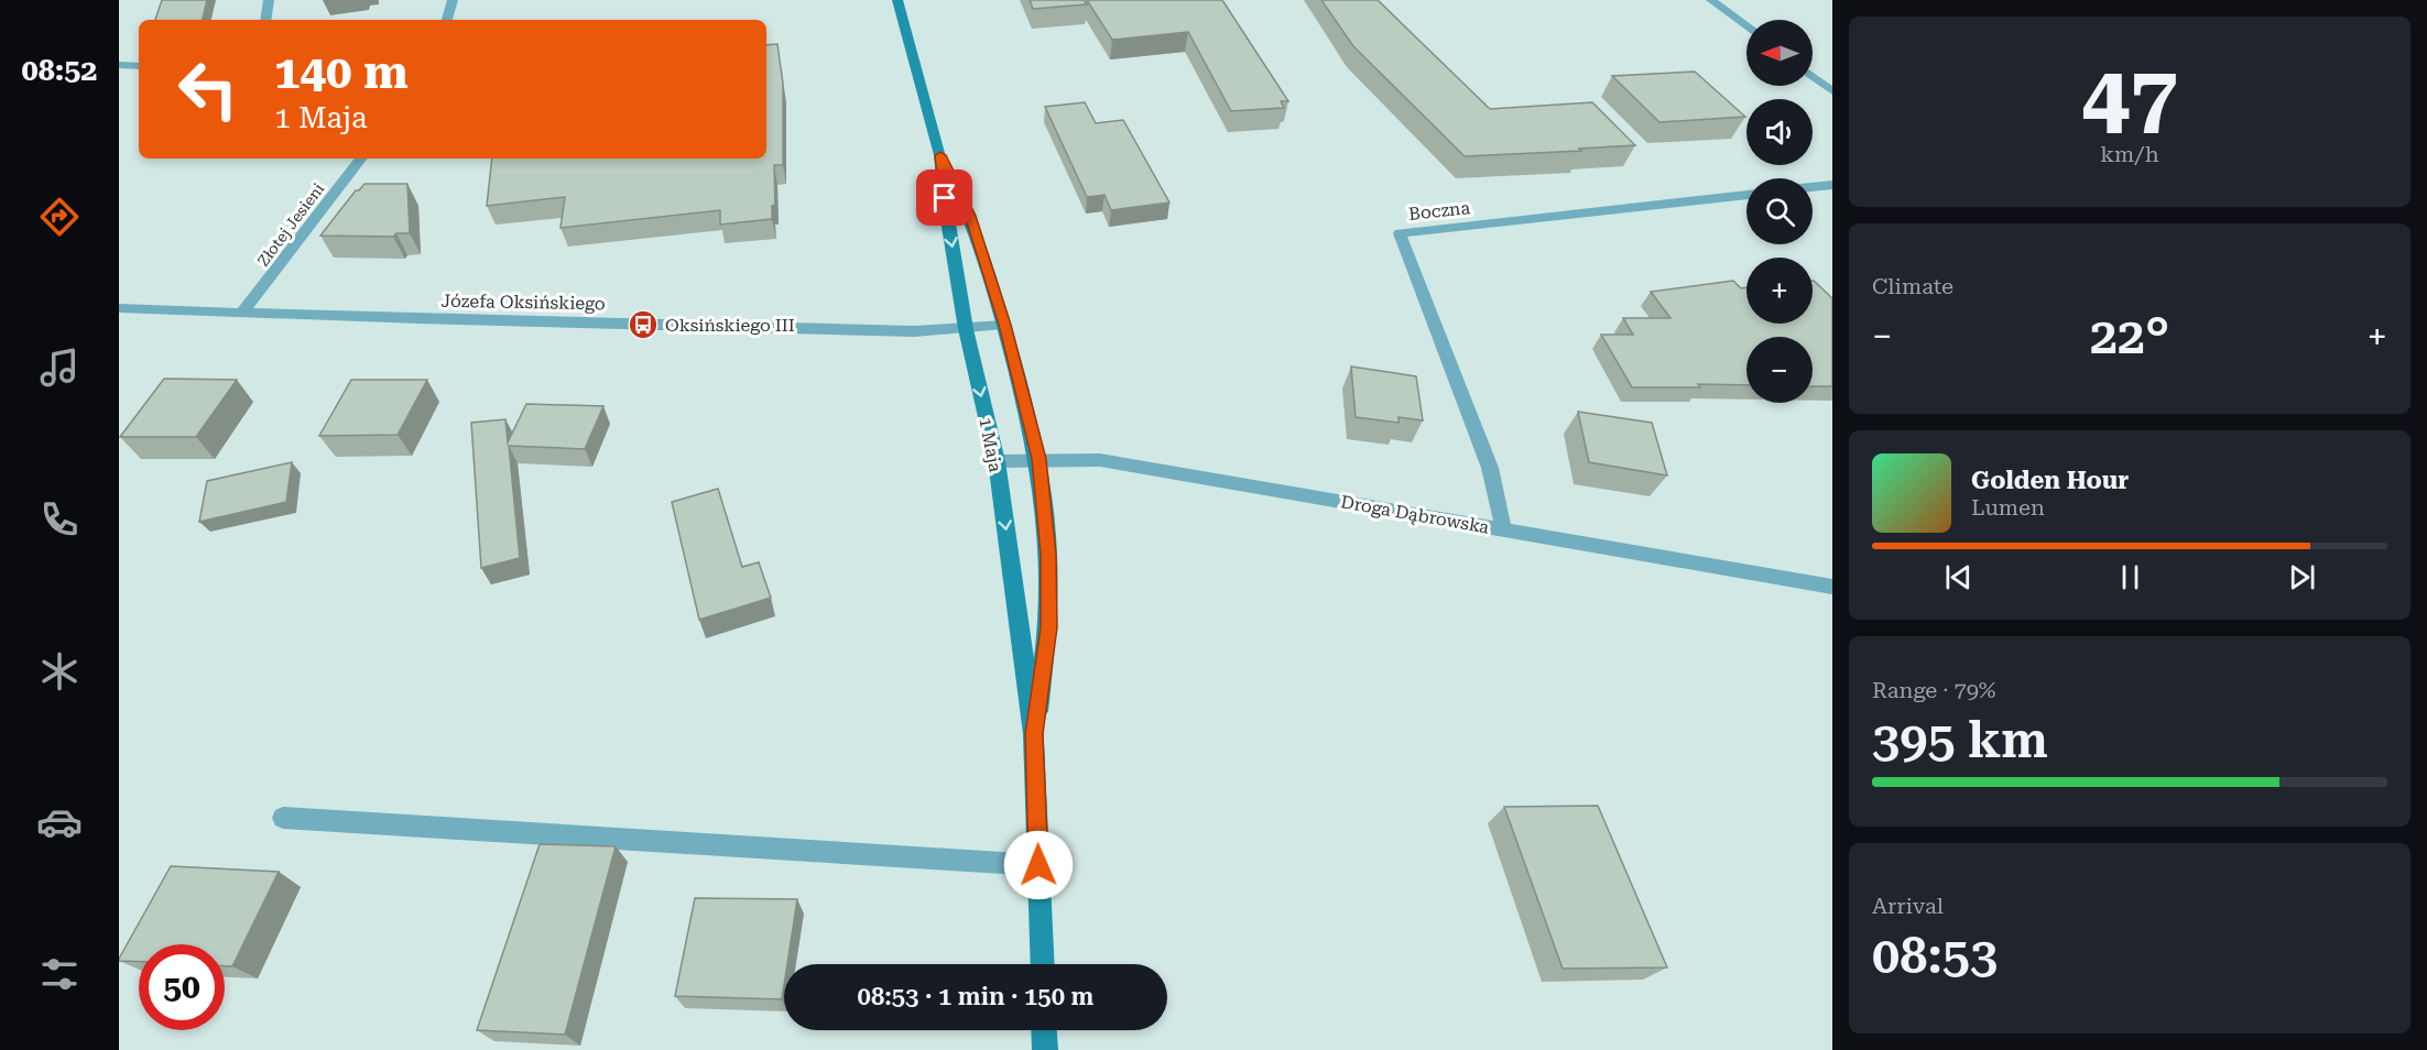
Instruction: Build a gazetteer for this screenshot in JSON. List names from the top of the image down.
{
  "streets": {
    "main road": ["1 Maja"],
    "street": [
      "Boczna",
      "Złotej Jesieni",
      "Józefa Oksińskiego",
      "Droga Dąbrowska"
    ]
  },
  "crossings": [
    ["Boczna", "Droga Dąbrowska"],
    ["Złotej Jesieni", "Józefa Oksińskiego"],
    ["Józefa Oksińskiego", "1 Maja"],
    ["1 Maja", "Droga Dąbrowska"]
  ],
  "places": {
    "bus stop": ["Oksińskiego III"]
  },
  "north": "left",
  "page": {
    "tabs": "08:52",
    "tile": [
      ["47", "km/h"],
      "Climate",
      ["Range · 79%", "395 km"],
      ["Arrival", "08:53"]
    ],
    "map_buttons": ["+", "−"],
    "turn": ["140 m", "1 Maja"],
    "heat": ["−", "22°", "+"],
    "song": ["Golden Hour", "Lumen"],
    "limit": "50",
    "trip": "08:53 · 1 min · 150 m"
  }
}
